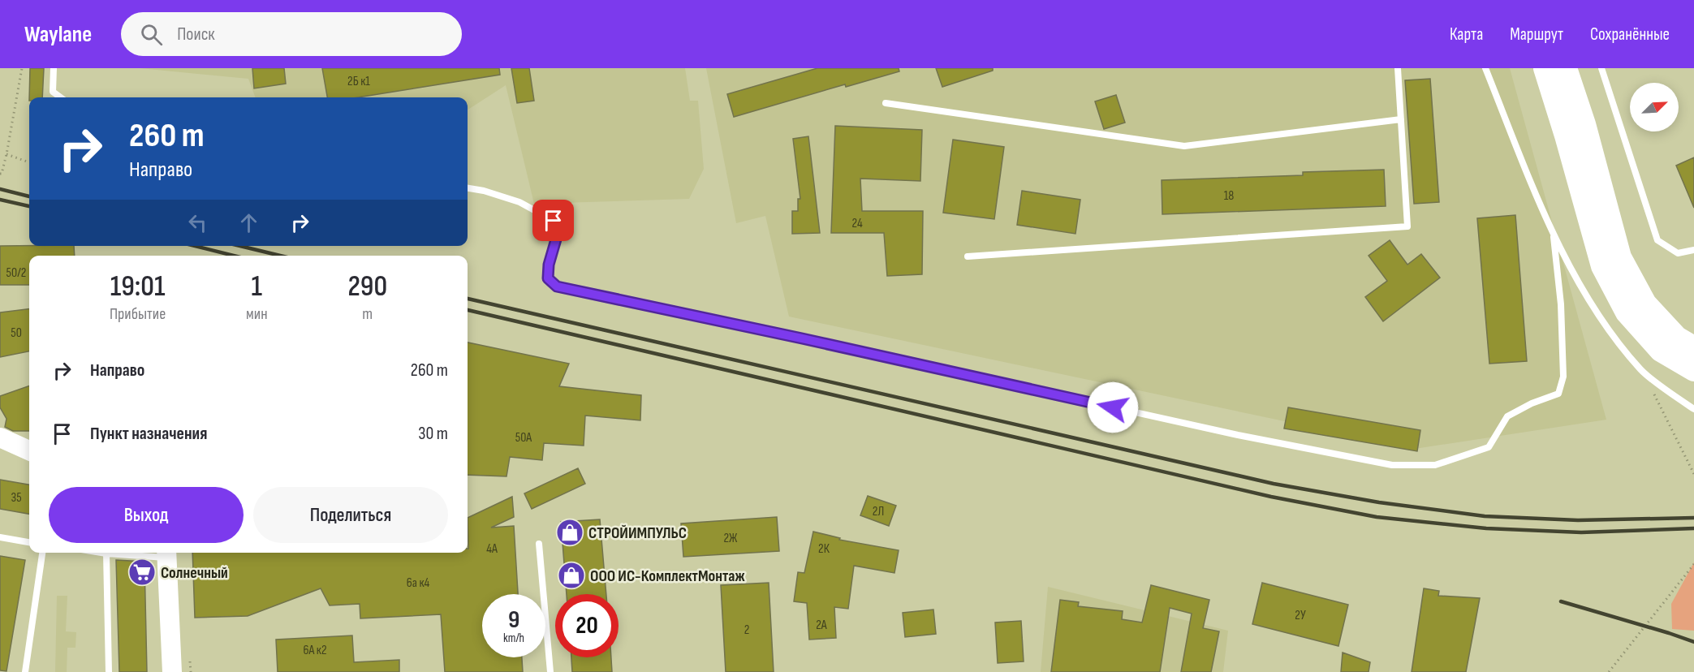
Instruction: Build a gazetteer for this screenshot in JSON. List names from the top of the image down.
{
  "places": {
    "shop": ["СТРОЙИМПУЛЬС", "ООО ИС-КомплектМонтаж"],
    "supermarket": ["Солнечный"]
  },
  "house_numbers": [
    "2Б к1",
    "18",
    "24",
    "50/2",
    "50",
    "50А",
    "35",
    "2Л",
    "2Ж",
    "4А",
    "2К",
    "6а к4",
    "2У",
    "2А",
    "2",
    "6А к2"
  ],
  "north": "top right",
  "page": {
    "header": "Waylane",
    "search": "Поиск",
    "nav": ["Карта", "Маршрут", "Сохранённые"],
    "turn": ["260 m", "Направо"],
    "eta": [
      "19:01",
      "Прибытие",
      "1",
      "мин",
      "290",
      "m"
    ],
    "list": [
      {
        "name": "Направо",
        "value": "260 m"
      },
      {
        "name": "Пункт назначения",
        "value": "30 m"
      }
    ],
    "buttons": ["Выход", "Поделиться"],
    "speed": "9 km/h",
    "limit": "20"
  }
}
